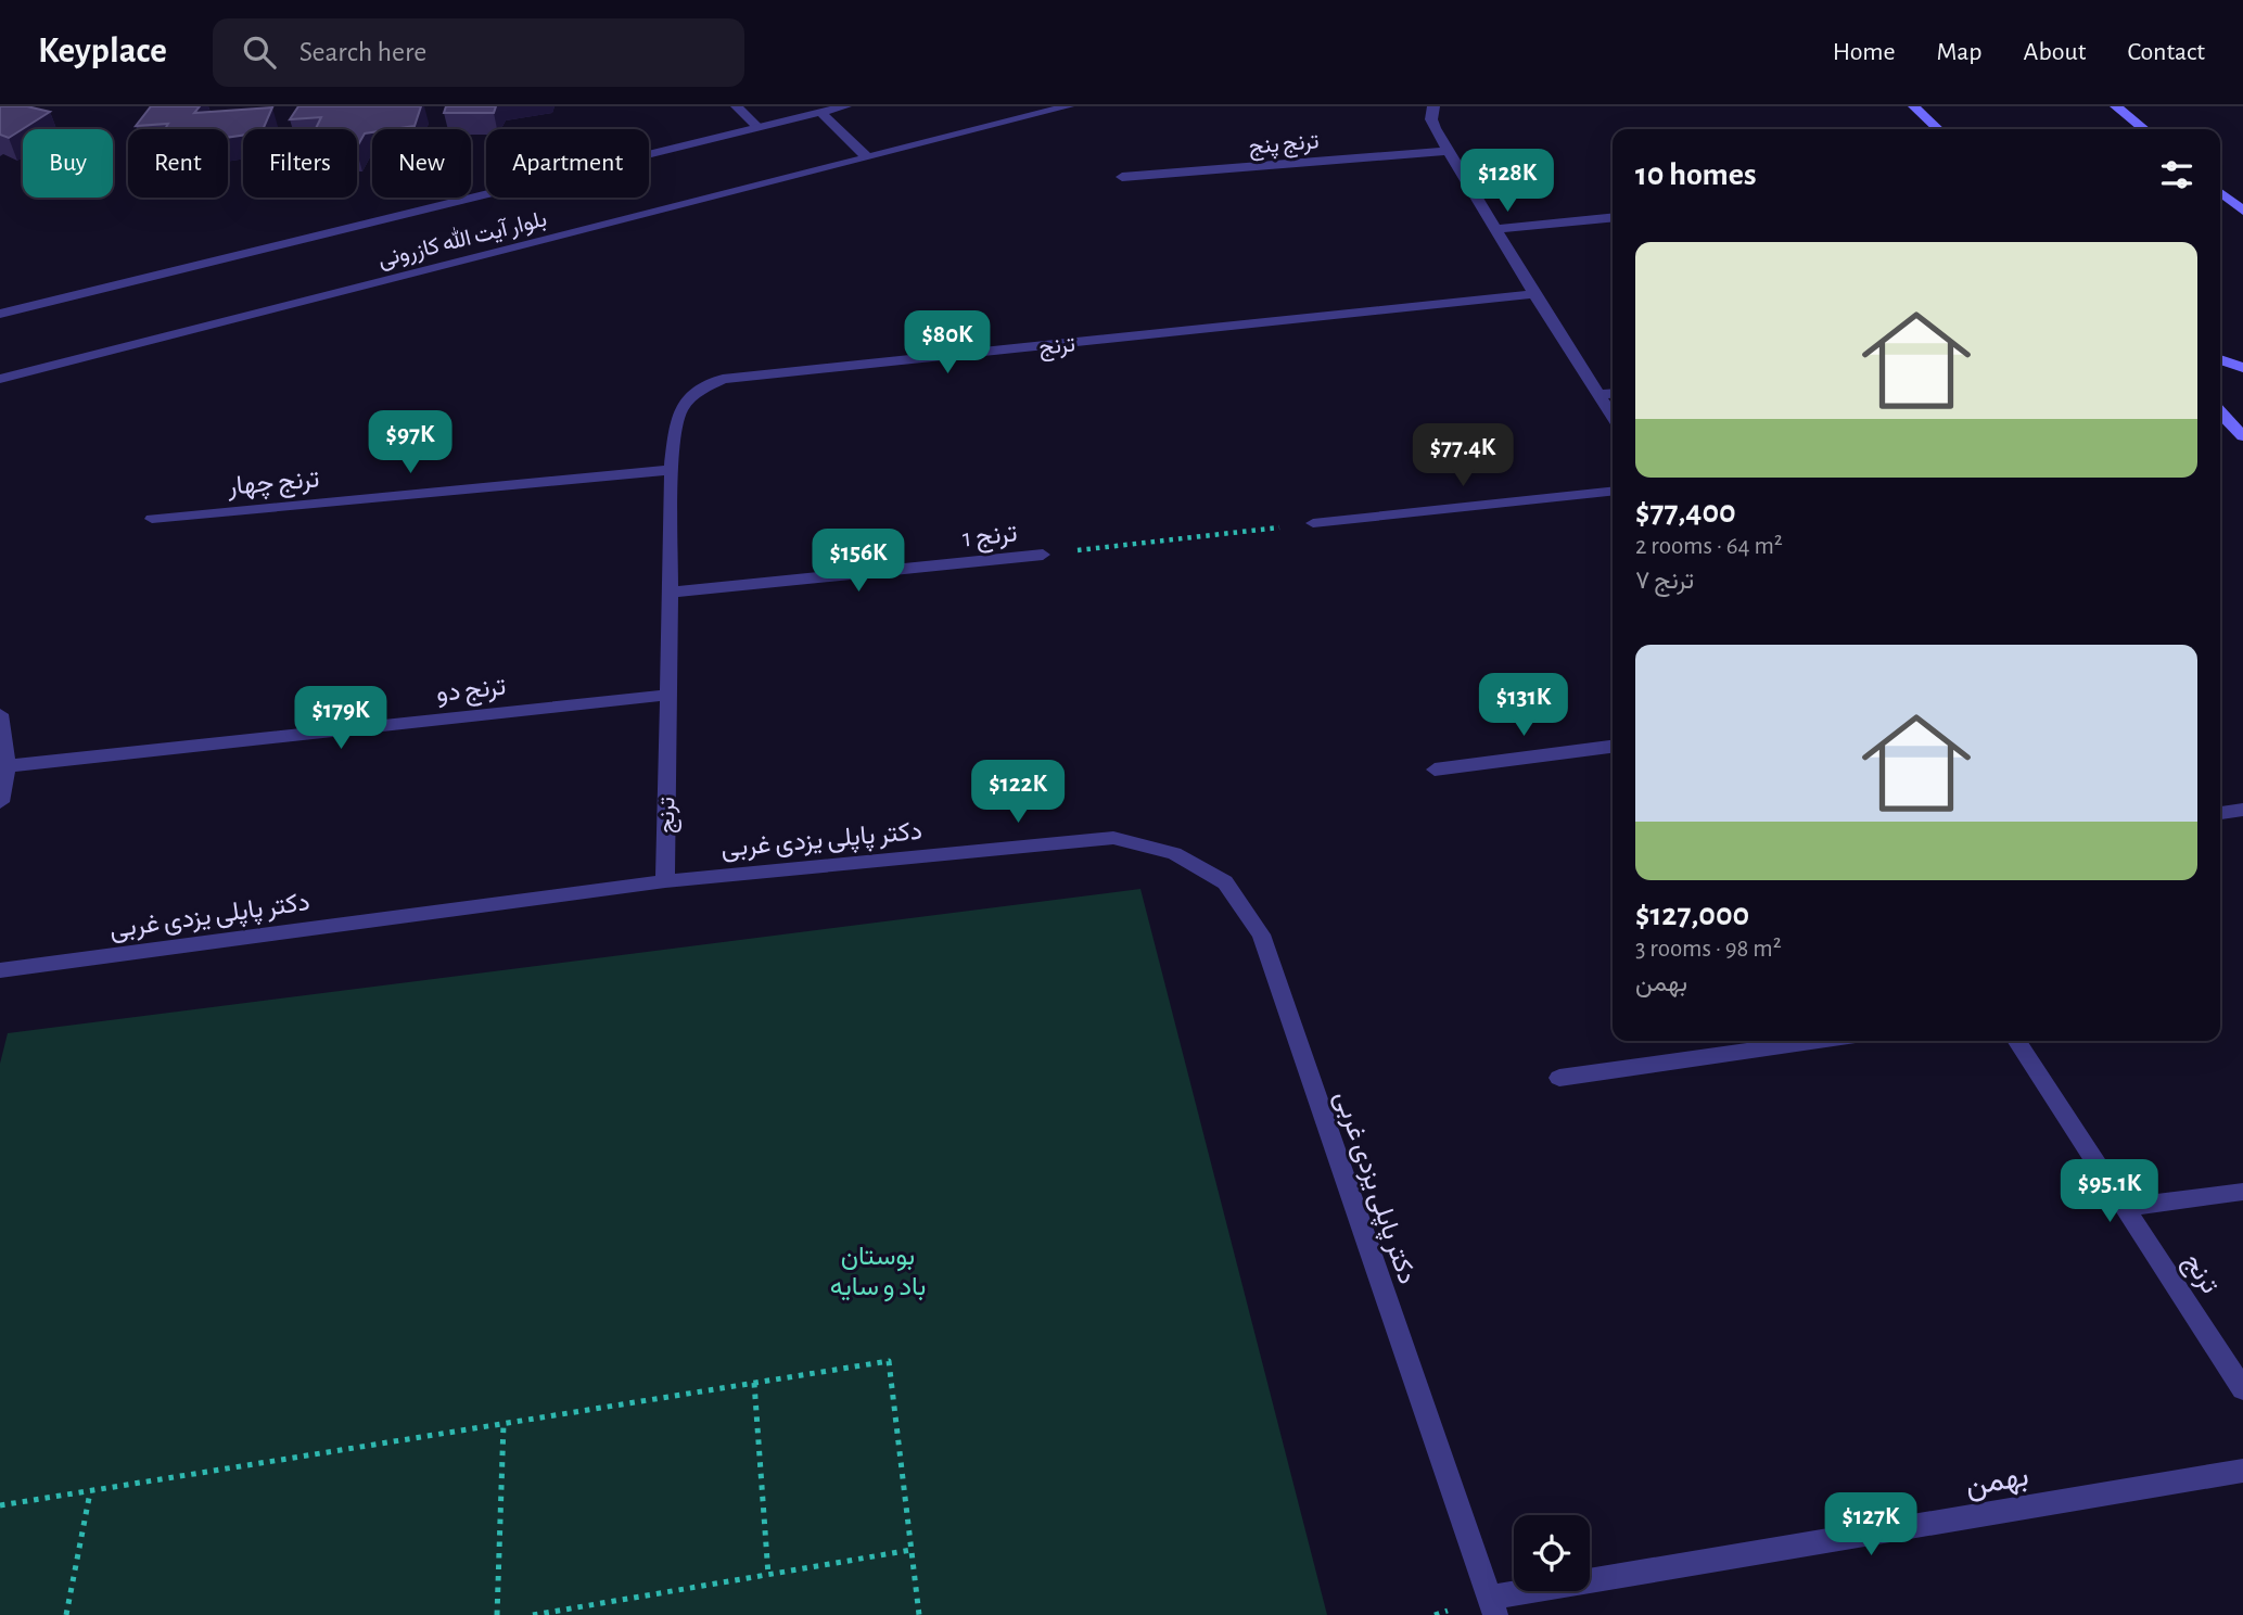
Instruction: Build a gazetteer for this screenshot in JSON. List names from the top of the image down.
{
  "streets": {
    "street": [
      "ترنج پنج",
      "بلوار آیت الله کازرونی",
      "ترنج",
      "ترنج چهار",
      "ترنج 1",
      "ترنج دو",
      "دکتر پاپلی یزدی غربی",
      "بهمن"
    ]
  },
  "crossings": [
    ["ترنج", "ترنج چهار"],
    ["ترنج", "ترنج 1"],
    ["ترنج", "ترنج دو"],
    ["ترنج", "دکتر پاپلی یزدی غربی"],
    ["دکتر پاپلی یزدی غربی", "بهمن"]
  ],
  "parks": ["بوستان باد و سایه"],
  "page": {
    "header": "Keyplace",
    "search": "Search here",
    "nav": [
      "Home",
      "Map",
      "About",
      "Contact"
    ],
    "chip": [
      "Buy",
      "Rent",
      "Filters",
      "New",
      "Apartment"
    ],
    "heading": "10 homes",
    "price": [
      "$128K",
      "$80K",
      "$97K",
      "$77.4K",
      "$156K",
      "$131K",
      "$179K",
      "$122K",
      "$95.1K",
      "$127K"
    ],
    "list": [
      {
        "name": "$77,400",
        "note": "2 rooms · 64 m² · ترنج ۷"
      },
      {
        "name": "$127,000",
        "note": "3 rooms · 98 m² · بهمن"
      }
    ]
  }
}
